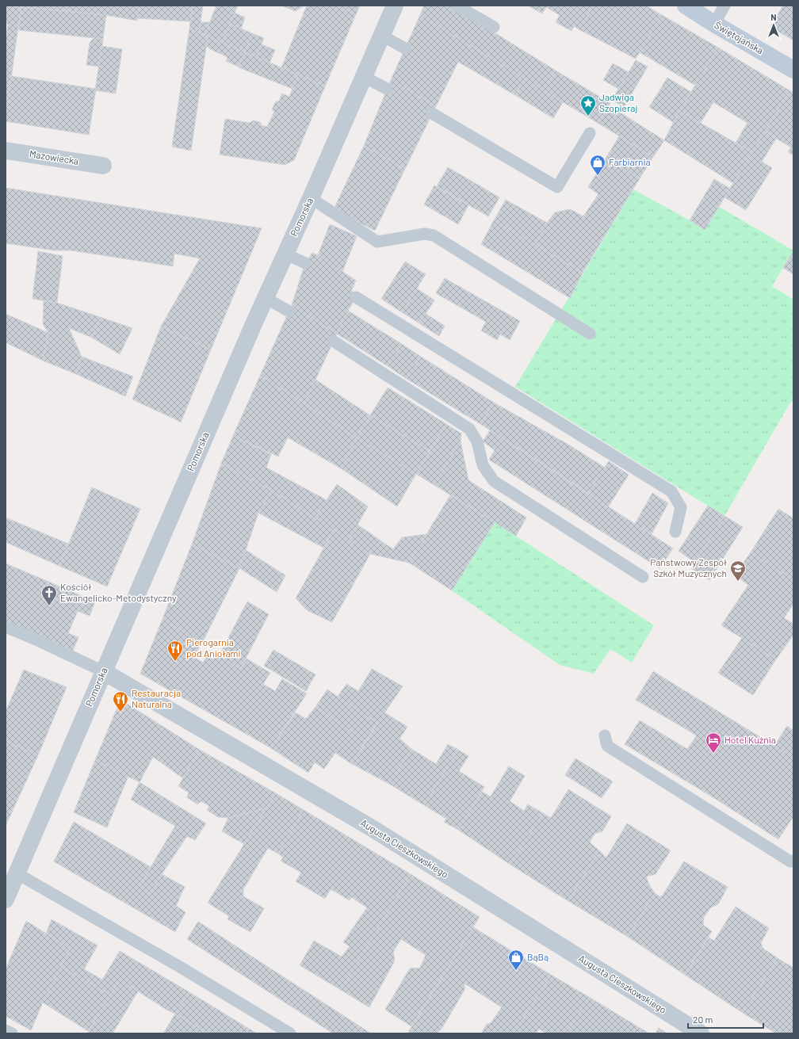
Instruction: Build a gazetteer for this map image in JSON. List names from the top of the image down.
{
  "streets": {
    "street": [
      "Świętojańska",
      "Mazowiecka",
      "Pomorska",
      "Augusta Cieszkowskiego"
    ]
  },
  "crossings": [
    ["Pomorska", "Augusta Cieszkowskiego"]
  ],
  "places": {
    "place": ["Jadwiga Szopieraj"],
    "shop": ["Farbiarnia", "BąBą"],
    "school or university": ["Państwowy Zespół Szkół Muzycznych"],
    "church": ["Kościół Ewangelicko-Metodystyczny"],
    "restaurant": ["Pierogarnia pod Aniołami", "Restauracja Naturalna"],
    "hotel": ["Hotel Kuźnia"]
  },
  "scale_bar": "20 m",
  "north": "top"
}
